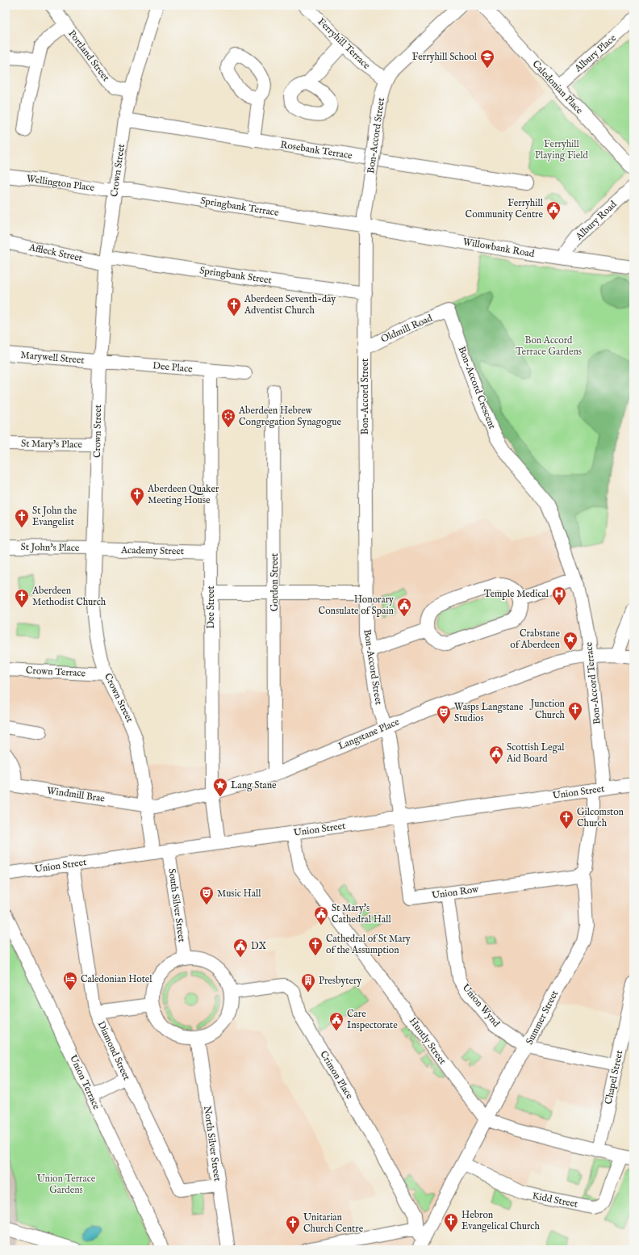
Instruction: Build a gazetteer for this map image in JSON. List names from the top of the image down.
{
  "streets": {
    "street": [
      "Ferryhill Terrace",
      "Albury Place",
      "Portland Street",
      "Caledonian Place",
      "Bon-Accord Street",
      "Rosebank Terrace",
      "Crown Street",
      "Wellington Place",
      "Springbank Terrace",
      "Albury Road",
      "Willowbank Road",
      "Affleck Street",
      "Springbank Street",
      "Oldmill Road",
      "Marywell Street",
      "Dee Place",
      "Bon-Accord Crescent",
      "St Mary's Place",
      "St John's Place",
      "Academy Street",
      "Gordon Street",
      "Dee Street",
      "Crown Terrace",
      "Bon-Accord Terrace",
      "Langstane Place",
      "Union Street",
      "Windmill Brae",
      "Union Row",
      "South Silver Street",
      "Union Wynd",
      "Summer Street",
      "Huntly Street",
      "Diamond Street",
      "Crimon Place",
      "Chapel Street",
      "Union Terrace",
      "North Silver Street",
      "Kidd Street"
    ]
  },
  "crossings": [
    ["Ferryhill Terrace", "Bon-Accord Street"],
    ["Albury Place", "Caledonian Place"],
    ["Portland Street", "Crown Street"],
    ["Bon-Accord Street", "Springbank Terrace"],
    ["Bon-Accord Street", "Willowbank Road"],
    ["Bon-Accord Street", "Springbank Street"],
    ["Bon-Accord Street", "Oldmill Road"],
    ["Bon-Accord Street", "Langstane Place"],
    ["Bon-Accord Street", "Union Street"],
    ["Bon-Accord Street", "Union Row"],
    ["Rosebank Terrace", "Crown Street"],
    ["Crown Street", "Wellington Place"],
    ["Crown Street", "Springbank Terrace"],
    ["Crown Street", "Affleck Street"],
    ["Crown Street", "Springbank Street"],
    ["Crown Street", "Marywell Street"],
    ["Crown Street", "Dee Place"],
    ["Crown Street", "St Mary's Place"],
    ["Crown Street", "St John's Place"],
    ["Crown Street", "Academy Street"],
    ["Crown Street", "Crown Terrace"],
    ["Crown Street", "Langstane Place"],
    ["Crown Street", "Union Street"],
    ["Crown Street", "Windmill Brae"],
    ["Wellington Place", "Springbank Terrace"],
    ["Springbank Terrace", "Willowbank Road"],
    ["Albury Road", "Willowbank Road"],
    ["Affleck Street", "Springbank Street"],
    ["Oldmill Road", "Bon-Accord Crescent"],
    ["Marywell Street", "Dee Place"],
    ["Dee Place", "Dee Street"],
    ["Bon-Accord Crescent", "Bon-Accord Terrace"],
    ["St John's Place", "Academy Street"],
    ["Academy Street", "Dee Street"],
    ["Gordon Street", "Langstane Place"],
    ["Dee Street", "Langstane Place"],
    ["Dee Street", "Union Street"],
    ["Bon-Accord Terrace", "Langstane Place"],
    ["Bon-Accord Terrace", "Union Street"],
    ["Langstane Place", "Windmill Brae"],
    ["Union Street", "Union Row"],
    ["Union Street", "South Silver Street"],
    ["Union Street", "Huntly Street"],
    ["Union Street", "Diamond Street"],
    ["Union Row", "Union Wynd"],
    ["Union Row", "Summer Street"],
    ["South Silver Street", "Crimon Place"],
    ["South Silver Street", "North Silver Street"],
    ["Union Wynd", "Summer Street"],
    ["Summer Street", "Huntly Street"],
    ["Summer Street", "Crimon Place"],
    ["Summer Street", "Kidd Street"],
    ["Diamond Street", "North Silver Street"],
    ["Crimon Place", "North Silver Street"]
  ],
  "parks": ["Ferryhill Playing Field", "Bon Accord Terrace Gardens", "Union Terrace Gardens"],
  "places": {
    "school or university": ["Ferryhill School"],
    "public building": [
      "Ferryhill Community Centre",
      "Honorary Consulate of Spain",
      "Scottish Legal Aid Board",
      "St Mary's Cathedral Hall",
      "DX",
      "Care Inspectorate"
    ],
    "church": [
      "Aberdeen Seventh-day Adventist Church",
      "Aberdeen Quaker Meeting House",
      "St John the Evangelist",
      "Aberdeen Methodist Church",
      "Junction Church",
      "Gilcomston Church",
      "Cathedral of St Mary of the Assumption",
      "Hebron Evangelical Church",
      "Unitarian Church Centre"
    ],
    "synagogue": ["Aberdeen Hebrew Congregation Synagogue"],
    "hospital": ["Temple Medical"],
    "place": ["Crabstane of Aberdeen", "Lang Stane"],
    "theatre": ["Wasps Langstane Studios", "Music Hall"],
    "hotel": ["Caledonian Hotel"],
    "building": ["Presbytery"]
  }
}
